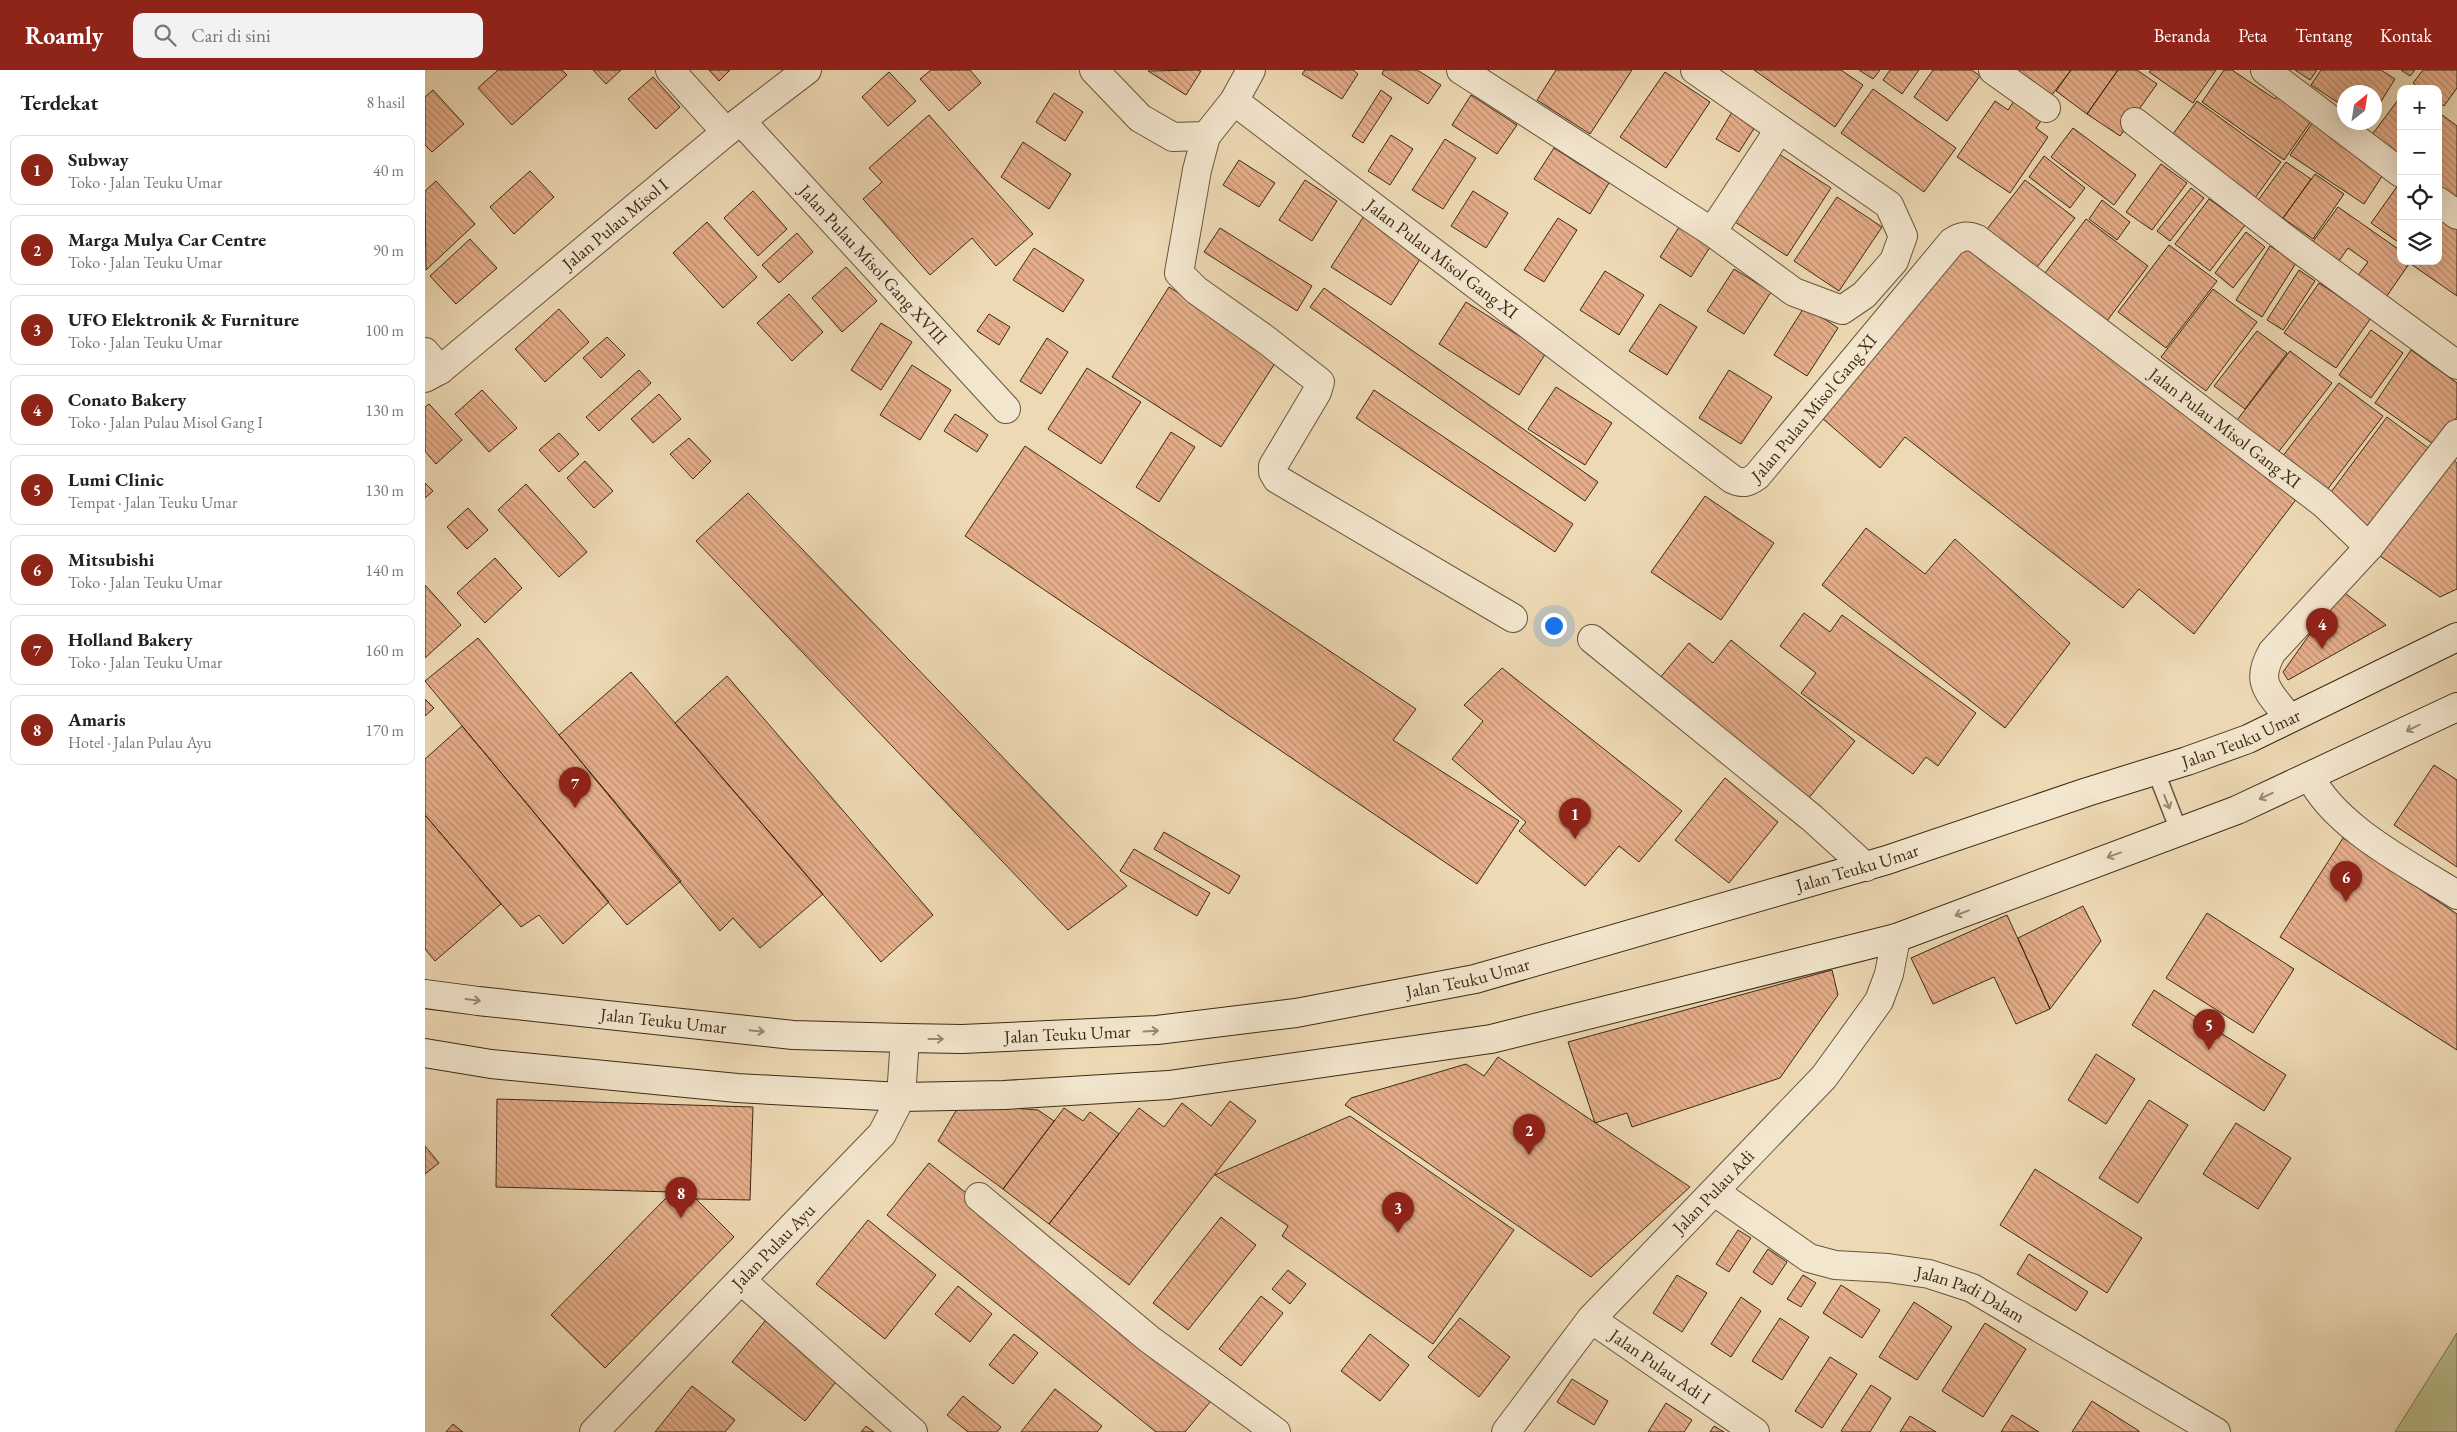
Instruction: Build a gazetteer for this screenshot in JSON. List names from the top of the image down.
{
  "streets": {
    "street": [
      "Jalan Pulau Misol I",
      "Jalan Pulau Misol Gang XI",
      "Jalan Pulau Misol Gang XVIII",
      "Jalan Teuku Umar",
      "Jalan Pulau Adi",
      "Jalan Pulau Ayu",
      "Jalan Padi Dalam",
      "Jalan Pulau Adi I"
    ]
  },
  "crossings": [
    ["Jalan Pulau Misol I", "Jalan Pulau Misol Gang XVIII"],
    ["Jalan Teuku Umar", "Jalan Pulau Ayu"],
    ["Jalan Pulau Adi", "Jalan Padi Dalam"],
    ["Jalan Pulau Adi", "Jalan Pulau Adi I"]
  ],
  "north": "top right",
  "page": {
    "header": "Roamly",
    "search": "Cari di sini",
    "nav": [
      "Beranda",
      "Peta",
      "Tentang",
      "Kontak"
    ],
    "heading": ["Terdekat", "8 hasil"],
    "map_buttons": ["+", "−"],
    "list": [
      {
        "mark": "1",
        "name": "Subway",
        "note": "Toko · Jalan Teuku Umar",
        "value": "40 m"
      },
      {
        "mark": "2",
        "name": "Marga Mulya Car Centre",
        "note": "Toko · Jalan Teuku Umar",
        "value": "90 m"
      },
      {
        "mark": "3",
        "name": "UFO Elektronik & Furniture",
        "note": "Toko · Jalan Teuku Umar",
        "value": "100 m"
      },
      {
        "mark": "4",
        "name": "Conato Bakery",
        "note": "Toko · Jalan Pulau Misol Gang I",
        "value": "130 m"
      },
      {
        "mark": "5",
        "name": "Lumi Clinic",
        "note": "Tempat · Jalan Teuku Umar",
        "value": "130 m"
      },
      {
        "mark": "6",
        "name": "Mitsubishi",
        "note": "Toko · Jalan Teuku Umar",
        "value": "140 m"
      },
      {
        "mark": "7",
        "name": "Holland Bakery",
        "note": "Toko · Jalan Teuku Umar",
        "value": "160 m"
      },
      {
        "mark": "8",
        "name": "Amaris",
        "note": "Hotel · Jalan Pulau Ayu",
        "value": "170 m"
      }
    ],
    "pins": [
      "4",
      "7",
      "1",
      "6",
      "5",
      "2",
      "8",
      "3"
    ]
  }
}
